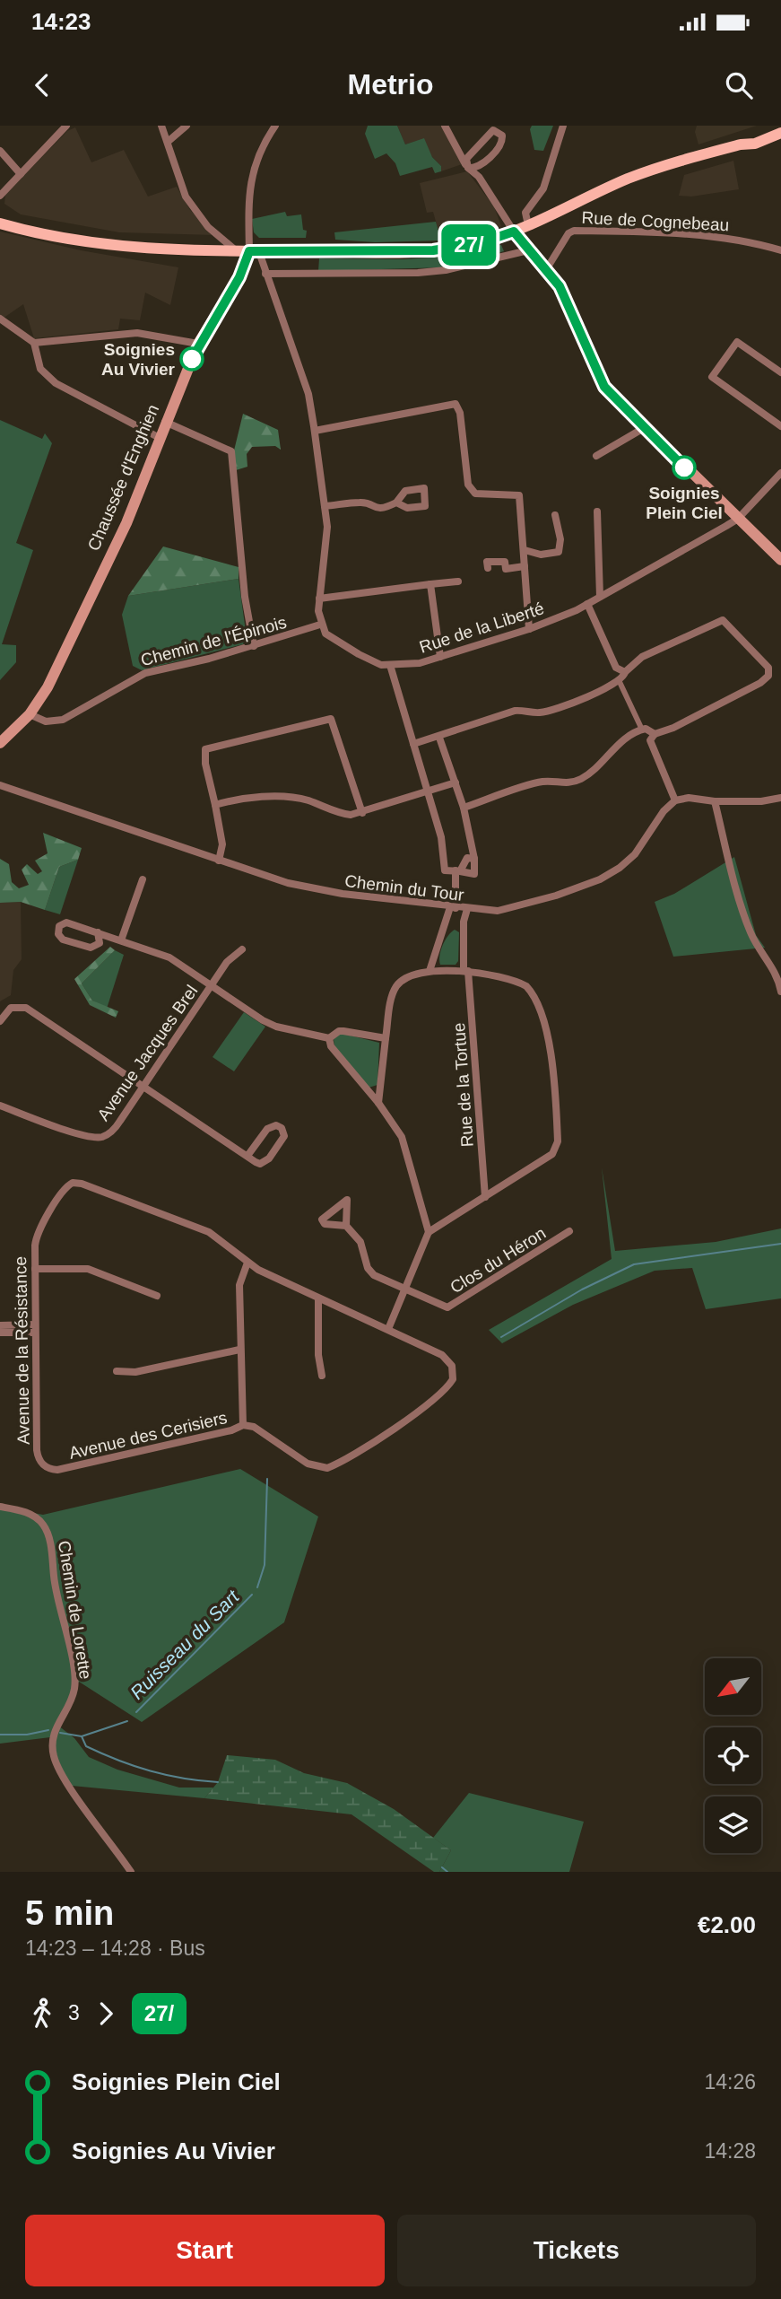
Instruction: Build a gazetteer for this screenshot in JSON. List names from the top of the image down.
{
  "streets": {
    "main road": ["Chaussée d'Enghien"],
    "street": [
      "Rue de Cognebeau",
      "Rue de la Liberté",
      "Chemin de l'Épinois",
      "Chemin du Tour",
      "Avenue Jacques Brel",
      "Rue de la Tortue",
      "Clos du Héron",
      "Avenue de la Résistance",
      "Avenue des Cerisiers",
      "Chemin de Lorette"
    ]
  },
  "crossings": [
    ["Chaussée d'Enghien", "Chemin de l'Épinois"],
    ["Rue de la Liberté", "Chemin de l'Épinois"],
    ["Chemin du Tour", "Rue de la Tortue"],
    ["Avenue de la Résistance", "Avenue des Cerisiers"]
  ],
  "water": ["Ruisseau du Sart"],
  "places": ["Soignies Au Vivier", "Soignies Plein Ciel"],
  "lines": ["bus line 27/"],
  "north": "bottom left",
  "page": {
    "status": "14:23",
    "header": "Metrio",
    "on_map": "27/",
    "heading": ["5 min", "14:23 – 14:28 · Bus", "€2.00"],
    "legs": ["3", "27/"],
    "list": [
      {
        "name": "Soignies Plein Ciel",
        "value": "14:26"
      },
      {
        "name": "Soignies Au Vivier",
        "value": "14:28"
      }
    ],
    "buttons": ["Start", "Tickets"]
  }
}
